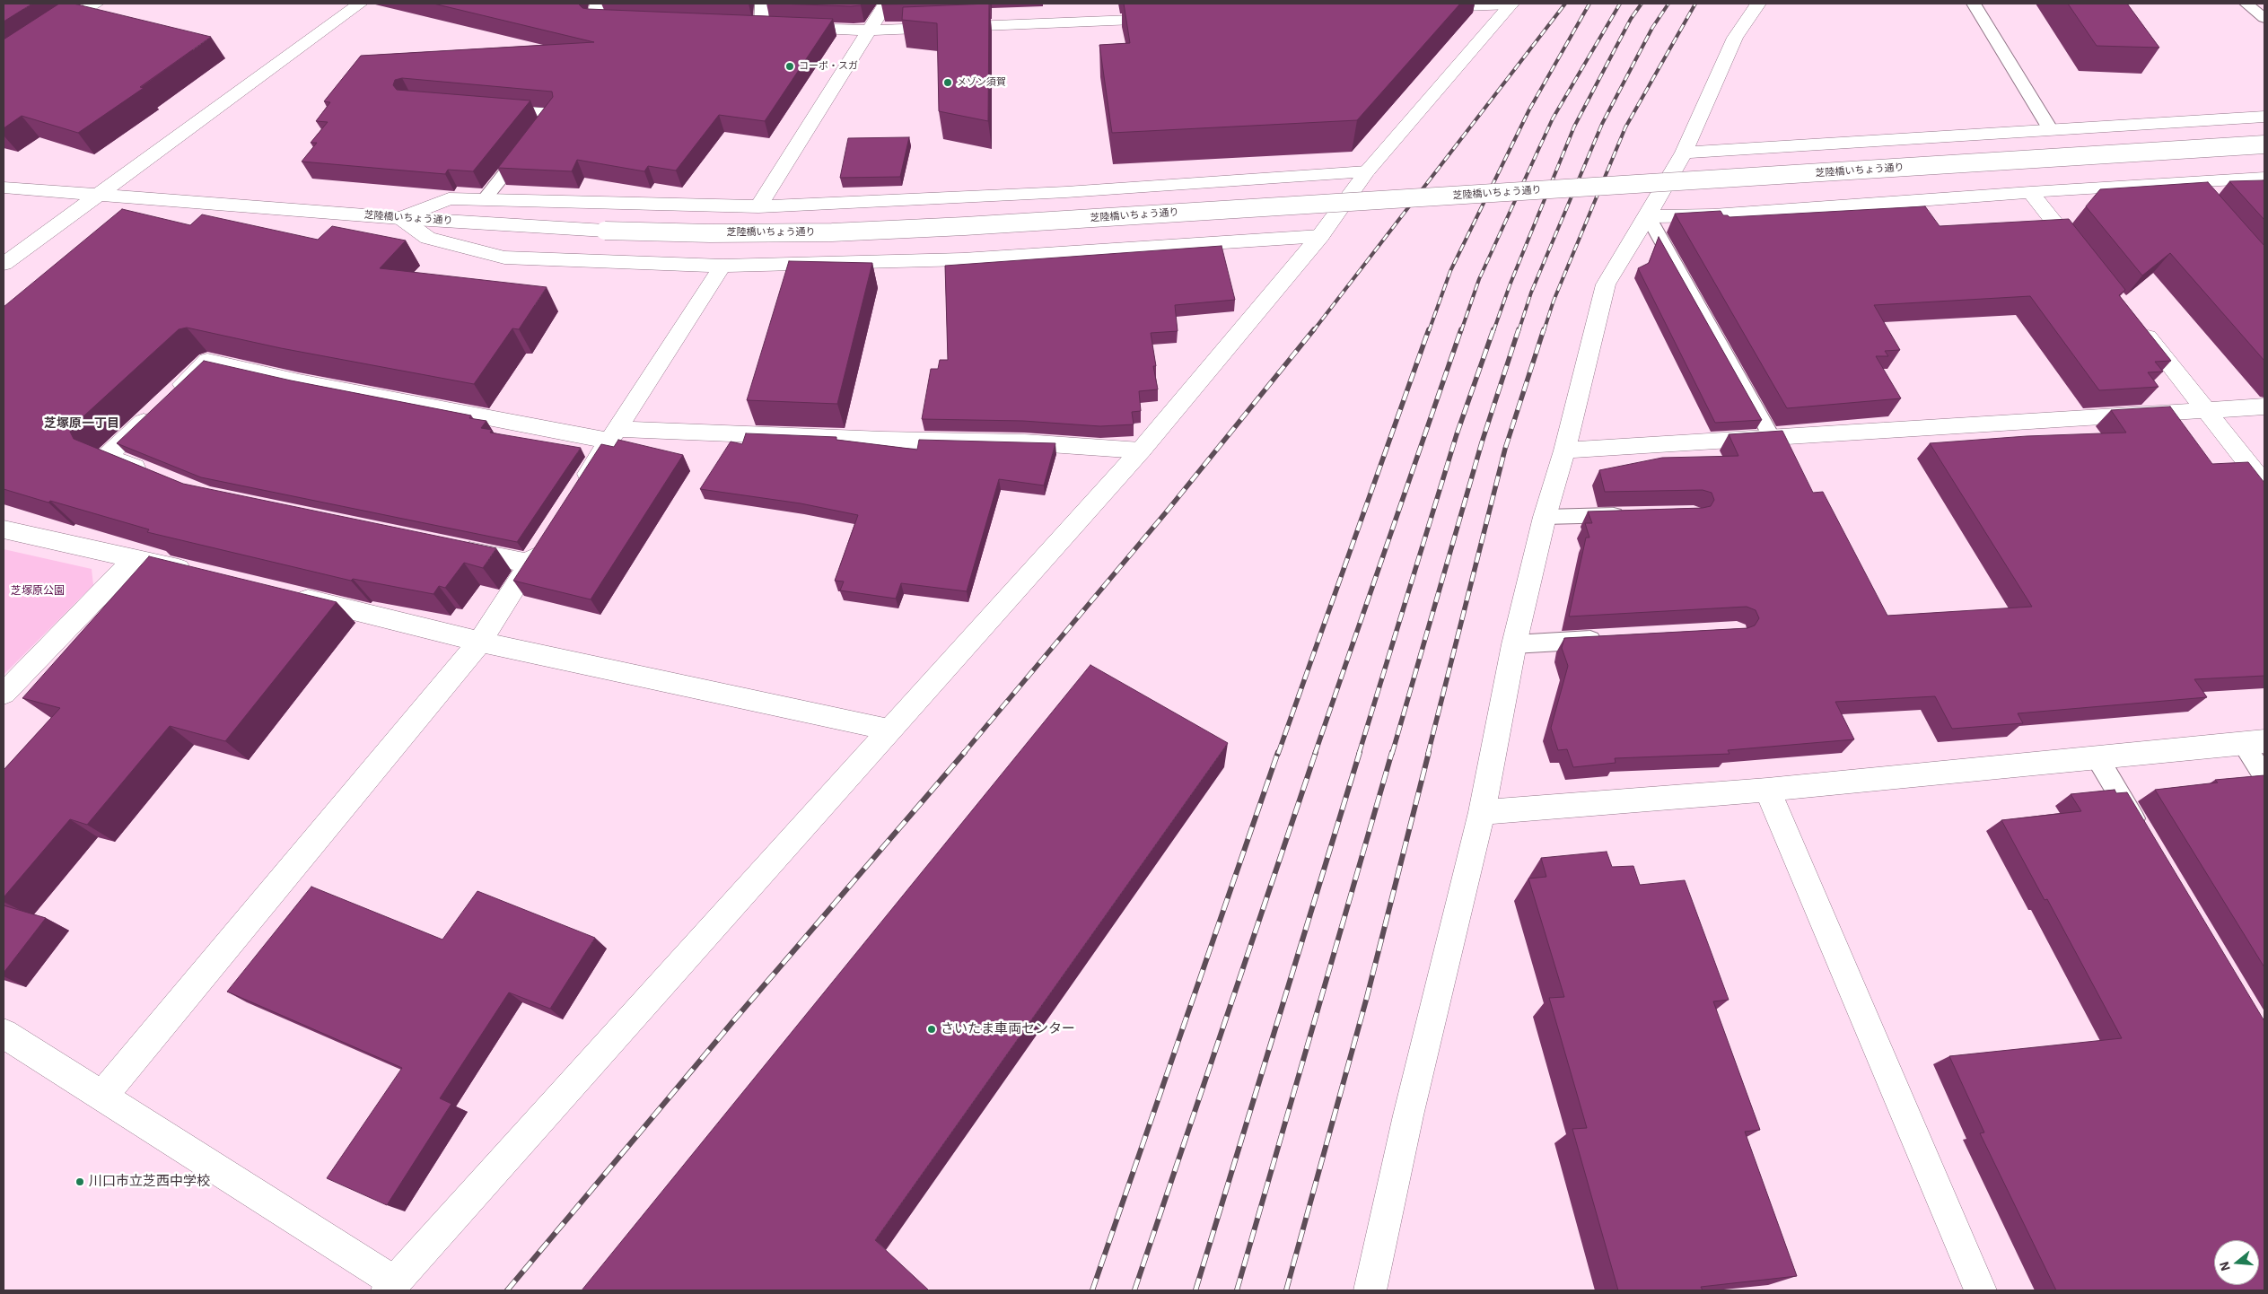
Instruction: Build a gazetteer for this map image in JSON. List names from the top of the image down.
{
  "streets": {
    "street": ["芝陸橋いちょう通り"]
  },
  "districts": ["芝塚原一丁目"],
  "parks": ["芝塚原公園"],
  "places": [
    "コーポ・スガ",
    "メゾン須賀",
    "さいたま車両センター",
    "川口市立芝西中学校"
  ],
  "north": "left"
}
